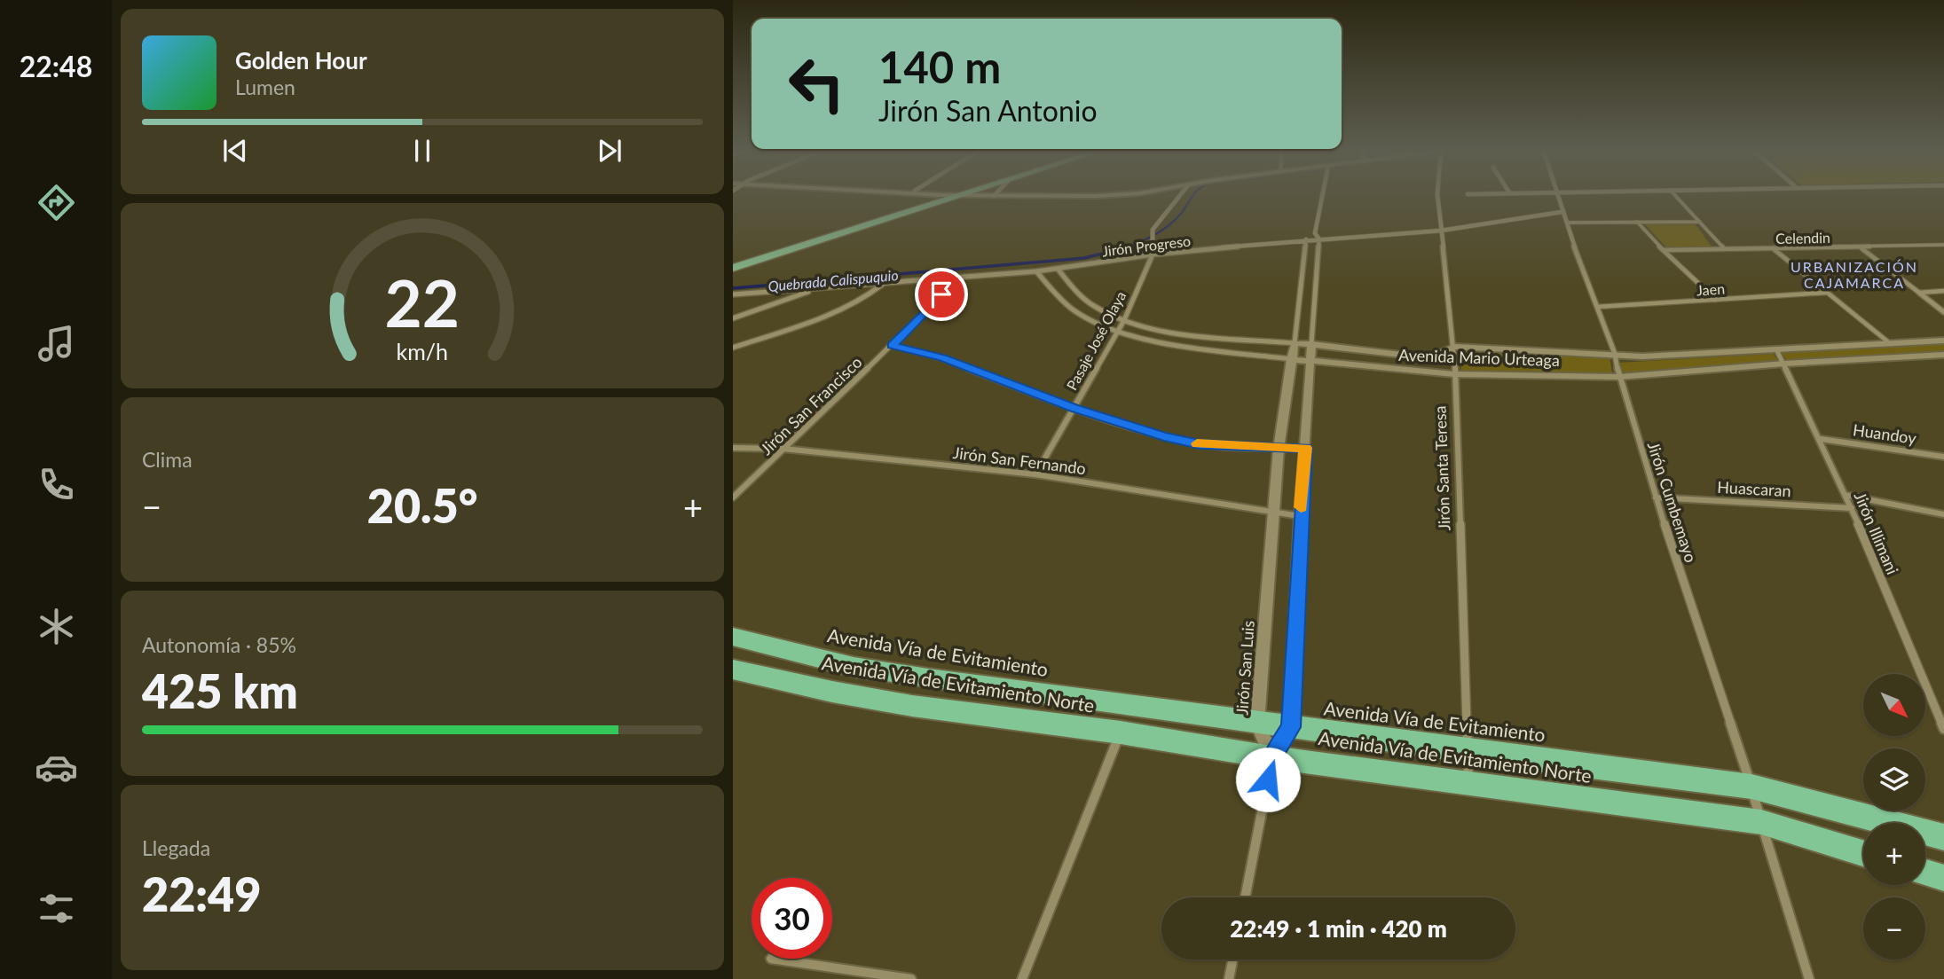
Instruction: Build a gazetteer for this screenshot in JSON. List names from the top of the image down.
{
  "streets": {
    "highway": ["Avenida Vía de Evitamiento", "Avenida Vía de Evitamiento Norte"],
    "street": [
      "Celendin",
      "Jirón Progreso",
      "Jaen",
      "Pasaje José Olaya",
      "Avenida Mario Urteaga",
      "Jirón San Francisco",
      "Huandoy",
      "Jirón San Fernando",
      "Jirón Santa Teresa",
      "Huascaran",
      "Jirón Cumbemayo",
      "Jirón Illimani",
      "Jirón San Luis"
    ]
  },
  "crossings": [
    ["Jirón Progreso", "Pasaje José Olaya"],
    ["Jirón Progreso", "Avenida Mario Urteaga"],
    ["Jirón Progreso", "Jirón San Francisco"],
    ["Jirón Progreso", "Jirón Santa Teresa"],
    ["Jirón Progreso", "Jirón Cumbemayo"],
    ["Jirón Progreso", "Jirón San Luis"],
    ["Jaen", "Jirón Cumbemayo"],
    ["Pasaje José Olaya", "Avenida Mario Urteaga"],
    ["Pasaje José Olaya", "Jirón San Fernando"],
    ["Avenida Mario Urteaga", "Jirón Santa Teresa"],
    ["Avenida Mario Urteaga", "Jirón Cumbemayo"],
    ["Avenida Mario Urteaga", "Jirón Illimani"],
    ["Avenida Mario Urteaga", "Jirón San Luis"],
    ["Jirón San Francisco", "Jirón San Fernando"],
    ["Huandoy", "Jirón Illimani"],
    ["Jirón San Fernando", "Jirón San Luis"],
    ["Jirón Santa Teresa", "Avenida Vía de Evitamiento"],
    ["Jirón Santa Teresa", "Avenida Vía de Evitamiento Norte"],
    ["Huascaran", "Jirón Cumbemayo"],
    ["Huascaran", "Jirón Illimani"],
    ["Jirón Cumbemayo", "Avenida Vía de Evitamiento"],
    ["Jirón Cumbemayo", "Avenida Vía de Evitamiento Norte"],
    ["Avenida Vía de Evitamiento", "Jirón San Luis"],
    ["Jirón San Luis", "Avenida Vía de Evitamiento Norte"]
  ],
  "districts": ["URBANIZACIÓN CAJAMARCA"],
  "water": ["Quebrada Calispuquio"],
  "north": "bottom right",
  "page": {
    "tabs": "22:48",
    "turn": ["140 m", "Jirón San Antonio"],
    "song": ["Golden Hour", "Lumen"],
    "tile": [
      "Clima",
      ["Autonomía · 85%", "425 km"],
      ["Llegada", "22:49"]
    ],
    "heat": ["−", "20.5°", "+"],
    "map_buttons": ["+", "−"],
    "limit": "30",
    "trip": "22:49 · 1 min · 420 m",
    "gauge": ["22", "km/h"]
  }
}
